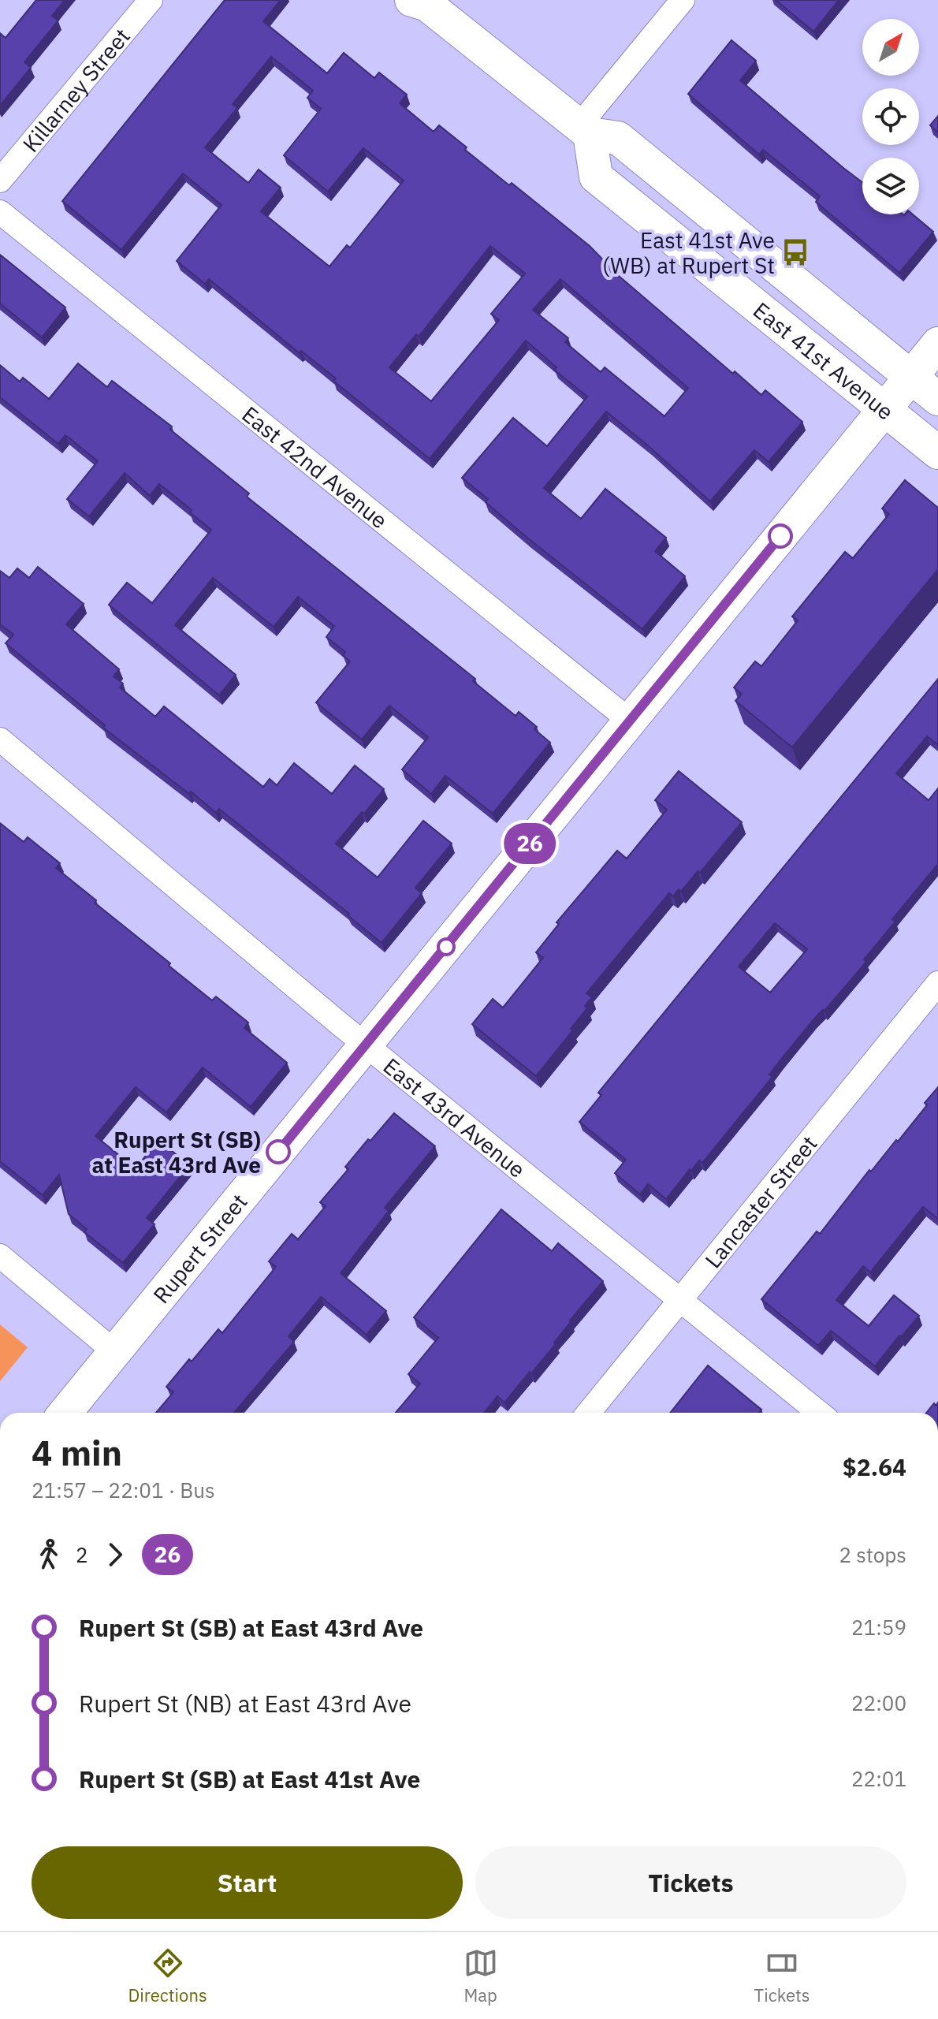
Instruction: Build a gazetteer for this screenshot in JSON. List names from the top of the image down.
{
  "streets": {
    "street": [
      "Killarney Street",
      "East 41st Avenue",
      "East 42nd Avenue",
      "East 43rd Avenue",
      "Lancaster Street",
      "Rupert Street"
    ]
  },
  "crossings": [
    ["East 41st Avenue", "Rupert Street"],
    ["East 42nd Avenue", "Rupert Street"],
    ["East 43rd Avenue", "Lancaster Street"],
    ["East 43rd Avenue", "Rupert Street"]
  ],
  "places": {
    "bus stop": ["East 41st Ave (WB) at Rupert St"],
    "other": ["Rupert St (SB) at East 43rd Ave"]
  },
  "lines": ["bus line 26"],
  "north": "top right",
  "page": {
    "on_map": "26",
    "heading": ["4 min", "21:57 – 22:01 · Bus", "$2.64"],
    "legs": ["2", "26", "2 stops"],
    "list": [
      {
        "name": "Rupert St (SB) at East 43rd Ave",
        "value": "21:59"
      },
      {
        "name": "Rupert St (NB) at East 43rd Ave",
        "value": "22:00"
      },
      {
        "name": "Rupert St (SB) at East 41st Ave",
        "value": "22:01"
      }
    ],
    "buttons": ["Start", "Tickets"],
    "tabs": ["Directions", "Map", "Tickets"]
  }
}
